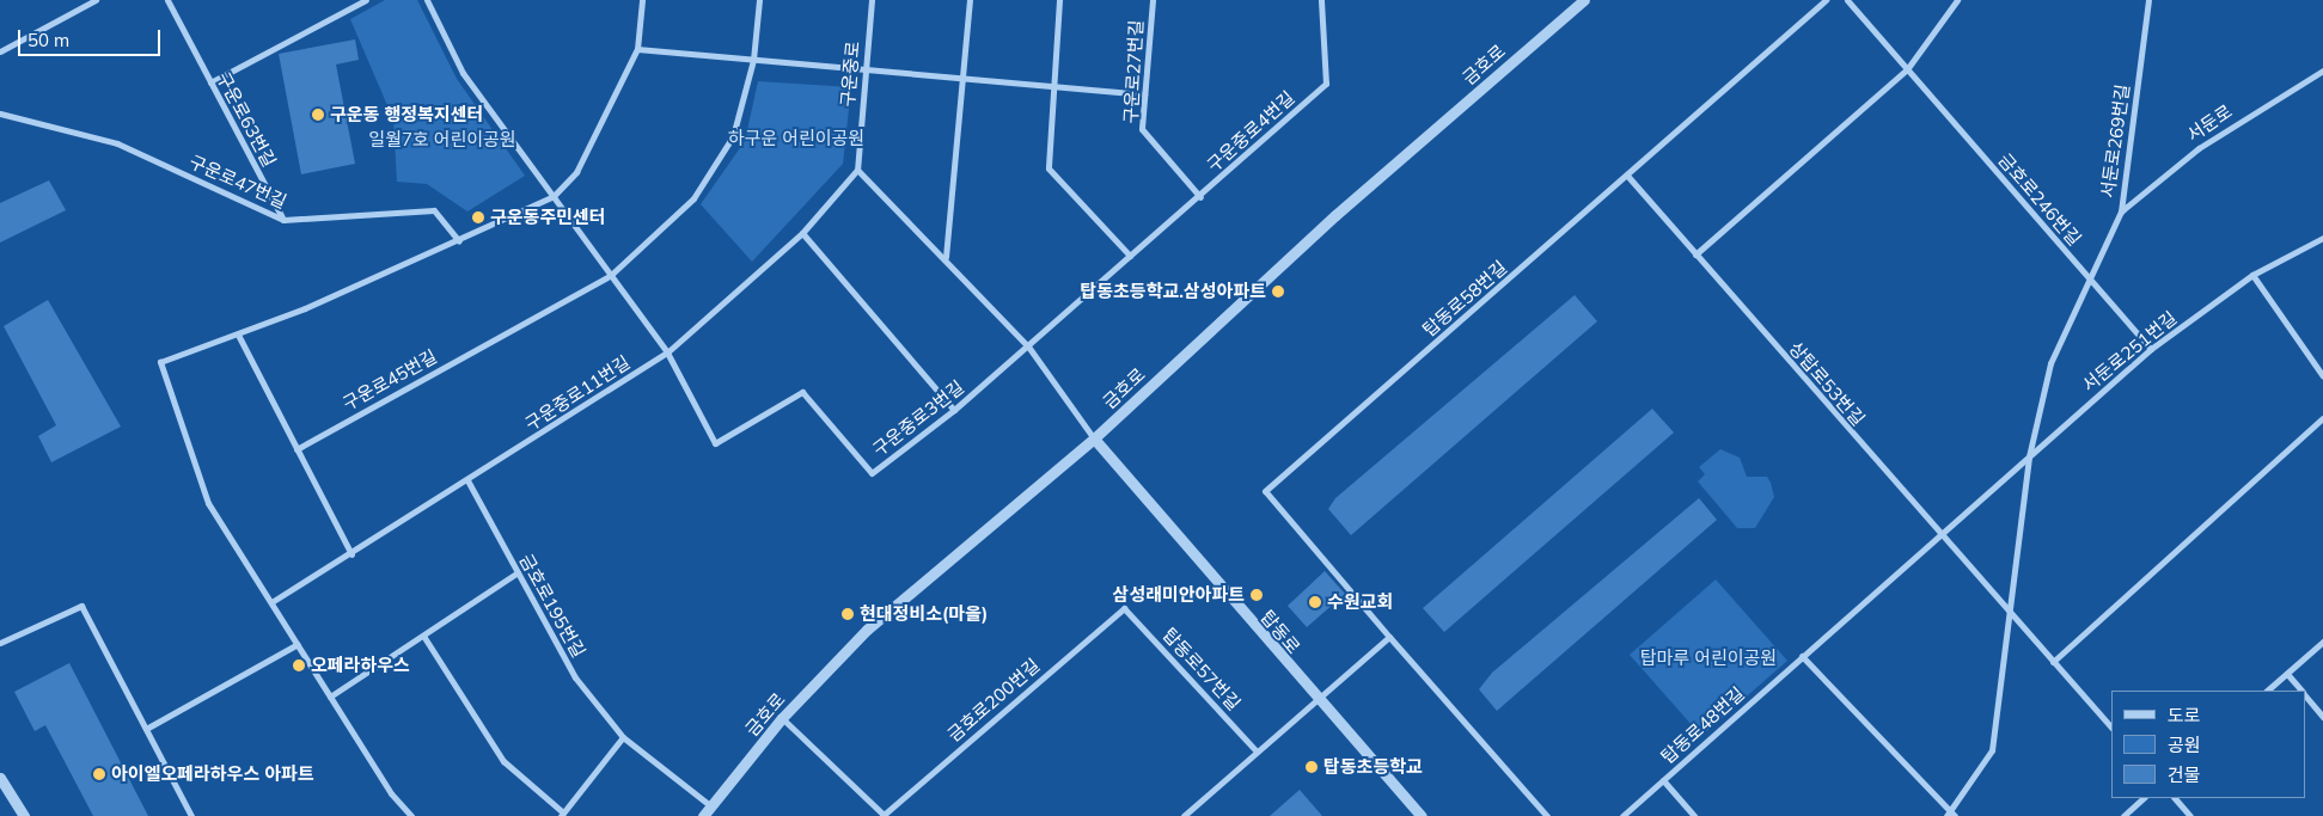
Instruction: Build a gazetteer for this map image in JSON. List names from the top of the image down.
{
  "streets": {
    "street": [
      "금호로",
      "구운로27번길",
      "구운중로",
      "구운로63번길",
      "서둔로",
      "구운중로4번길",
      "서둔로269번길",
      "구운로47번길",
      "금호로246번길",
      "탑동로58번길",
      "서둔로251번길",
      "구운로45번길",
      "상탑로53번길",
      "구운중로11번길",
      "구운중로3번길",
      "금호로195번길",
      "탑동로",
      "탑동로57번길",
      "금호로200번길",
      "탑동로48번길"
    ]
  },
  "crossings": [
    ["금호로", "금호로195번길"],
    ["금호로", "탑동로"],
    ["금호로", "금호로200번길"],
    ["구운로27번길", "구운중로4번길"],
    ["구운중로", "구운중로11번길"],
    ["구운로63번길", "구운로47번길"],
    ["서둔로", "서둔로269번길"],
    ["구운중로4번길", "구운중로3번길"],
    ["서둔로269번길", "금호로246번길"],
    ["금호로246번길", "서둔로251번길"],
    ["탑동로58번길", "상탑로53번길"],
    ["서둔로251번길", "상탑로53번길"],
    ["서둔로251번길", "탑동로48번길"],
    ["상탑로53번길", "탑동로48번길"],
    ["구운중로11번길", "구운중로3번길"],
    ["구운중로11번길", "금호로195번길"],
    ["탑동로57번길", "금호로200번길"]
  ],
  "parks": ["하구운 어린이공원", "일월7호 어린이공원", "탑마루 어린이공원"],
  "places": [
    "구운동 행정복지센터",
    "구운동주민센터",
    "탑동초등학교.삼성아파트",
    "삼성래미안아파트",
    "수원교회",
    "현대정비소(마을)",
    "오페라하우스",
    "탑동초등학교",
    "아이엘오페라하우스 아파트"
  ],
  "legend": ["도로", "공원", "건물"],
  "scale_bar": "50 m"
}
